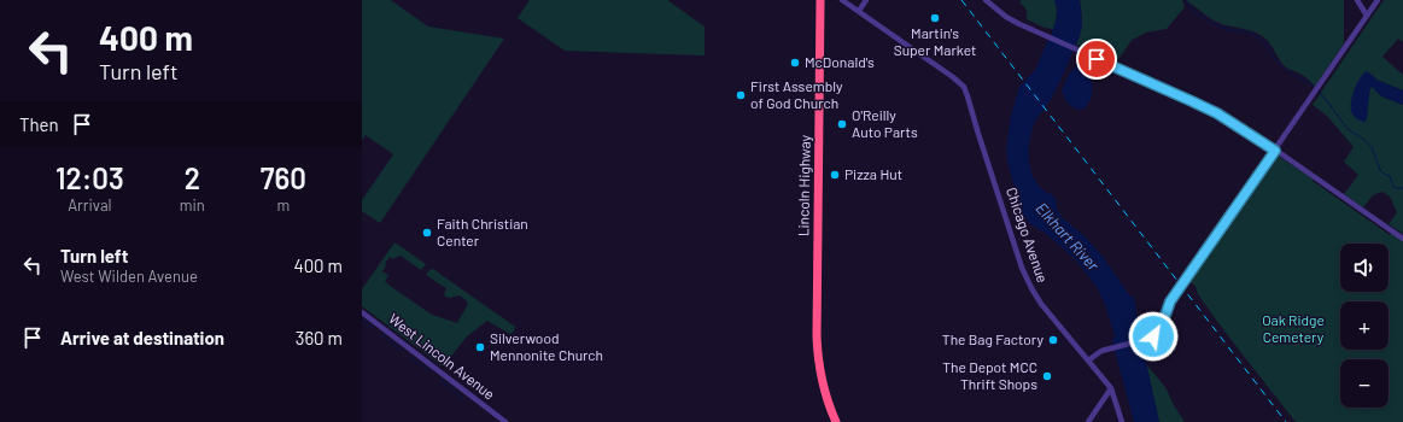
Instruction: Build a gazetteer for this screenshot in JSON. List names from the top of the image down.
{
  "streets": {
    "highway": ["Lincoln Highway"],
    "street": ["Chicago Avenue", "West Lincoln Avenue"]
  },
  "water": ["Elkhart River"],
  "parks": ["Oak Ridge Cemetery"],
  "places": [
    "Martin's Super Market",
    "McDonald's",
    "First Assembly of God Church",
    "O'Reilly Auto Parts",
    "Pizza Hut",
    "Faith Christian Center",
    "The Bag Factory",
    "Silverwood Mennonite Church",
    "The Depot MCC Thrift Shops"
  ],
  "page": {
    "turn": ["400 m", "Turn left"],
    "then": "Then",
    "eta": [
      "12:03",
      "Arrival",
      "2",
      "min",
      "760",
      "m"
    ],
    "list": [
      {
        "name": "Turn left",
        "note": "West Wilden Avenue",
        "value": "400 m"
      },
      {
        "name": "Arrive at destination",
        "value": "360 m"
      }
    ],
    "map_buttons": ["+", "−"]
  }
}
